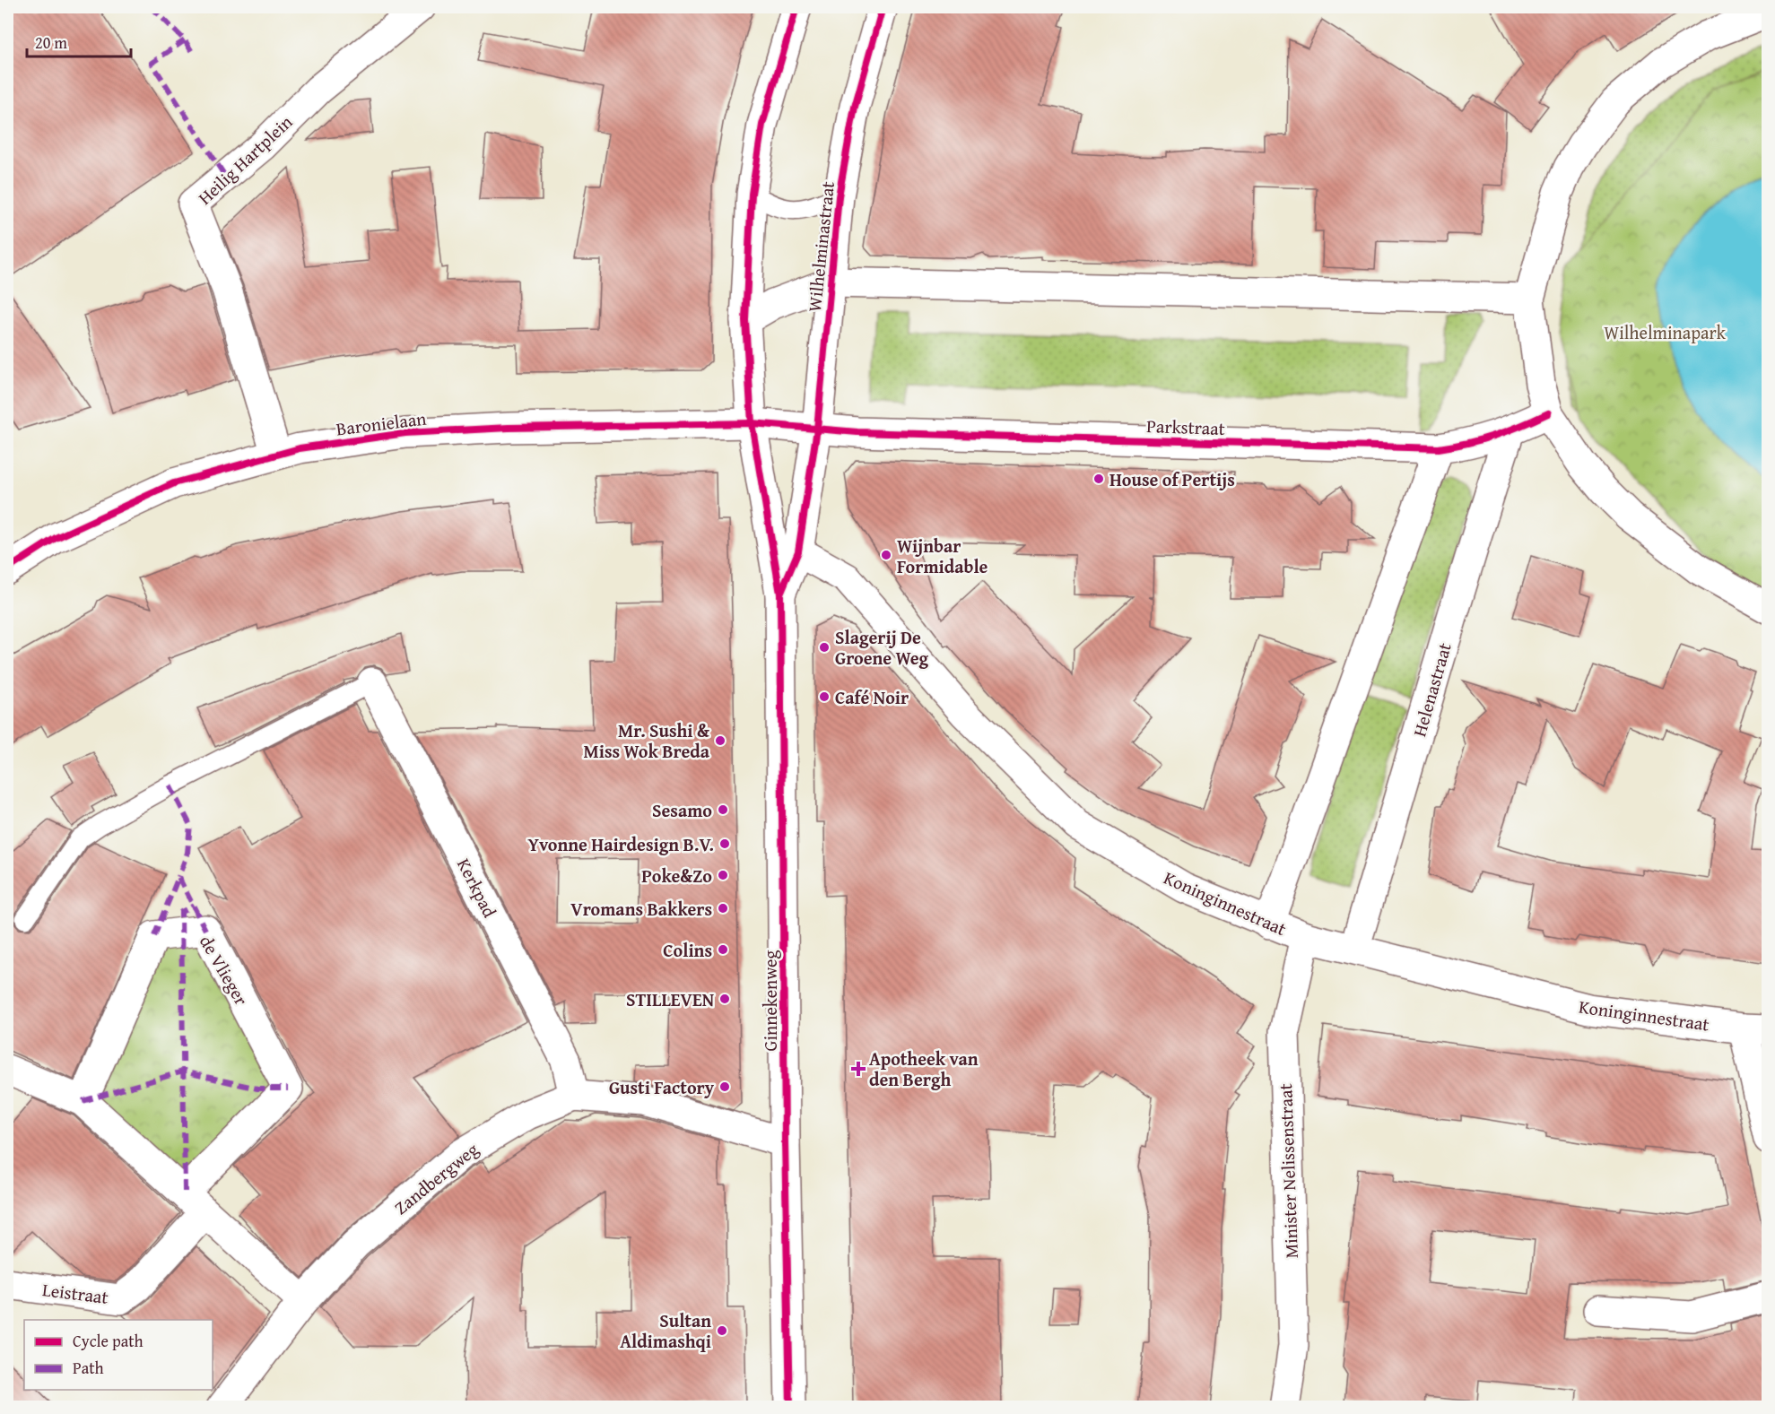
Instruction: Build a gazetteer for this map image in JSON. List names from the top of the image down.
{
  "streets": {
    "street": [
      "Heilig Hartplein",
      "Wilhelminastraat",
      "Baronielaan",
      "Parkstraat",
      "Helenastraat",
      "Kerkpad",
      "Koninginnestraat",
      "de Vlieger",
      "Ginnekenweg",
      "Minister Nelissenstraat",
      "Zandbergweg",
      "Leistraat"
    ]
  },
  "crossings": [
    ["Heilig Hartplein", "Baronielaan"],
    ["Wilhelminastraat", "Baronielaan"],
    ["Wilhelminastraat", "Parkstraat"],
    ["Wilhelminastraat", "Ginnekenweg"],
    ["Baronielaan", "Parkstraat"],
    ["Baronielaan", "Ginnekenweg"],
    ["Parkstraat", "Helenastraat"],
    ["Parkstraat", "Ginnekenweg"],
    ["Helenastraat", "Koninginnestraat"],
    ["Kerkpad", "Zandbergweg"],
    ["Koninginnestraat", "Ginnekenweg"],
    ["Koninginnestraat", "Minister Nelissenstraat"],
    ["Ginnekenweg", "Zandbergweg"]
  ],
  "parks": ["Wilhelminapark"],
  "places": {
    "other": [
      "House of Pertijs",
      "Wijnbar Formidable",
      "Slagerij De Groene Weg",
      "Café Noir",
      "Mr. Sushi & Miss Wok Breda",
      "Sesamo",
      "Yvonne Hairdesign B.V.",
      "Poke&Zo",
      "Vromans Bakkers",
      "Colins",
      "STILLEVEN",
      "Gusti Factory",
      "Sultan Aldimashqi"
    ],
    "health": ["Apotheek van den Bergh"]
  },
  "legend": ["Cycle path", "Path"],
  "scale_bar": "20 m"
}
